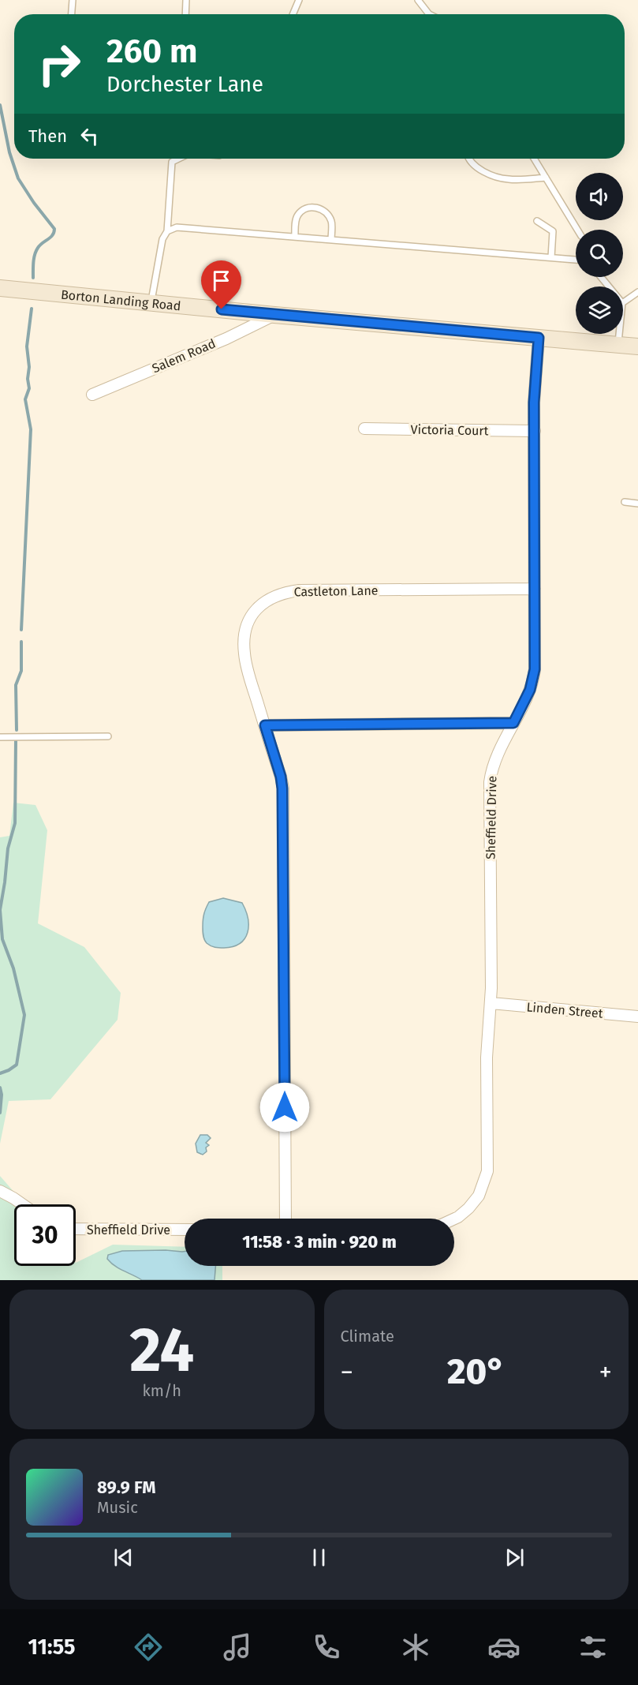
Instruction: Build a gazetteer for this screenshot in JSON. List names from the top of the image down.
{
  "streets": {
    "street": [
      "Borton Landing Road",
      "Salem Road",
      "Victoria Court",
      "Castleton Lane",
      "Sheffield Drive",
      "Linden Street"
    ]
  },
  "crossings": [
    ["Borton Landing Road", "Salem Road"],
    ["Borton Landing Road", "Sheffield Drive"],
    ["Victoria Court", "Sheffield Drive"],
    ["Castleton Lane", "Sheffield Drive"],
    ["Sheffield Drive", "Linden Street"]
  ],
  "page": {
    "turn": ["260 m", "Dorchester Lane"],
    "then": "Then",
    "limit": "30",
    "trip": "11:58 · 3 min · 920 m",
    "tile": [
      ["24", "km/h"],
      "Climate"
    ],
    "heat": ["−", "20°", "+"],
    "song": ["89.9 FM", "Music"],
    "tabs": "11:55"
  }
}
